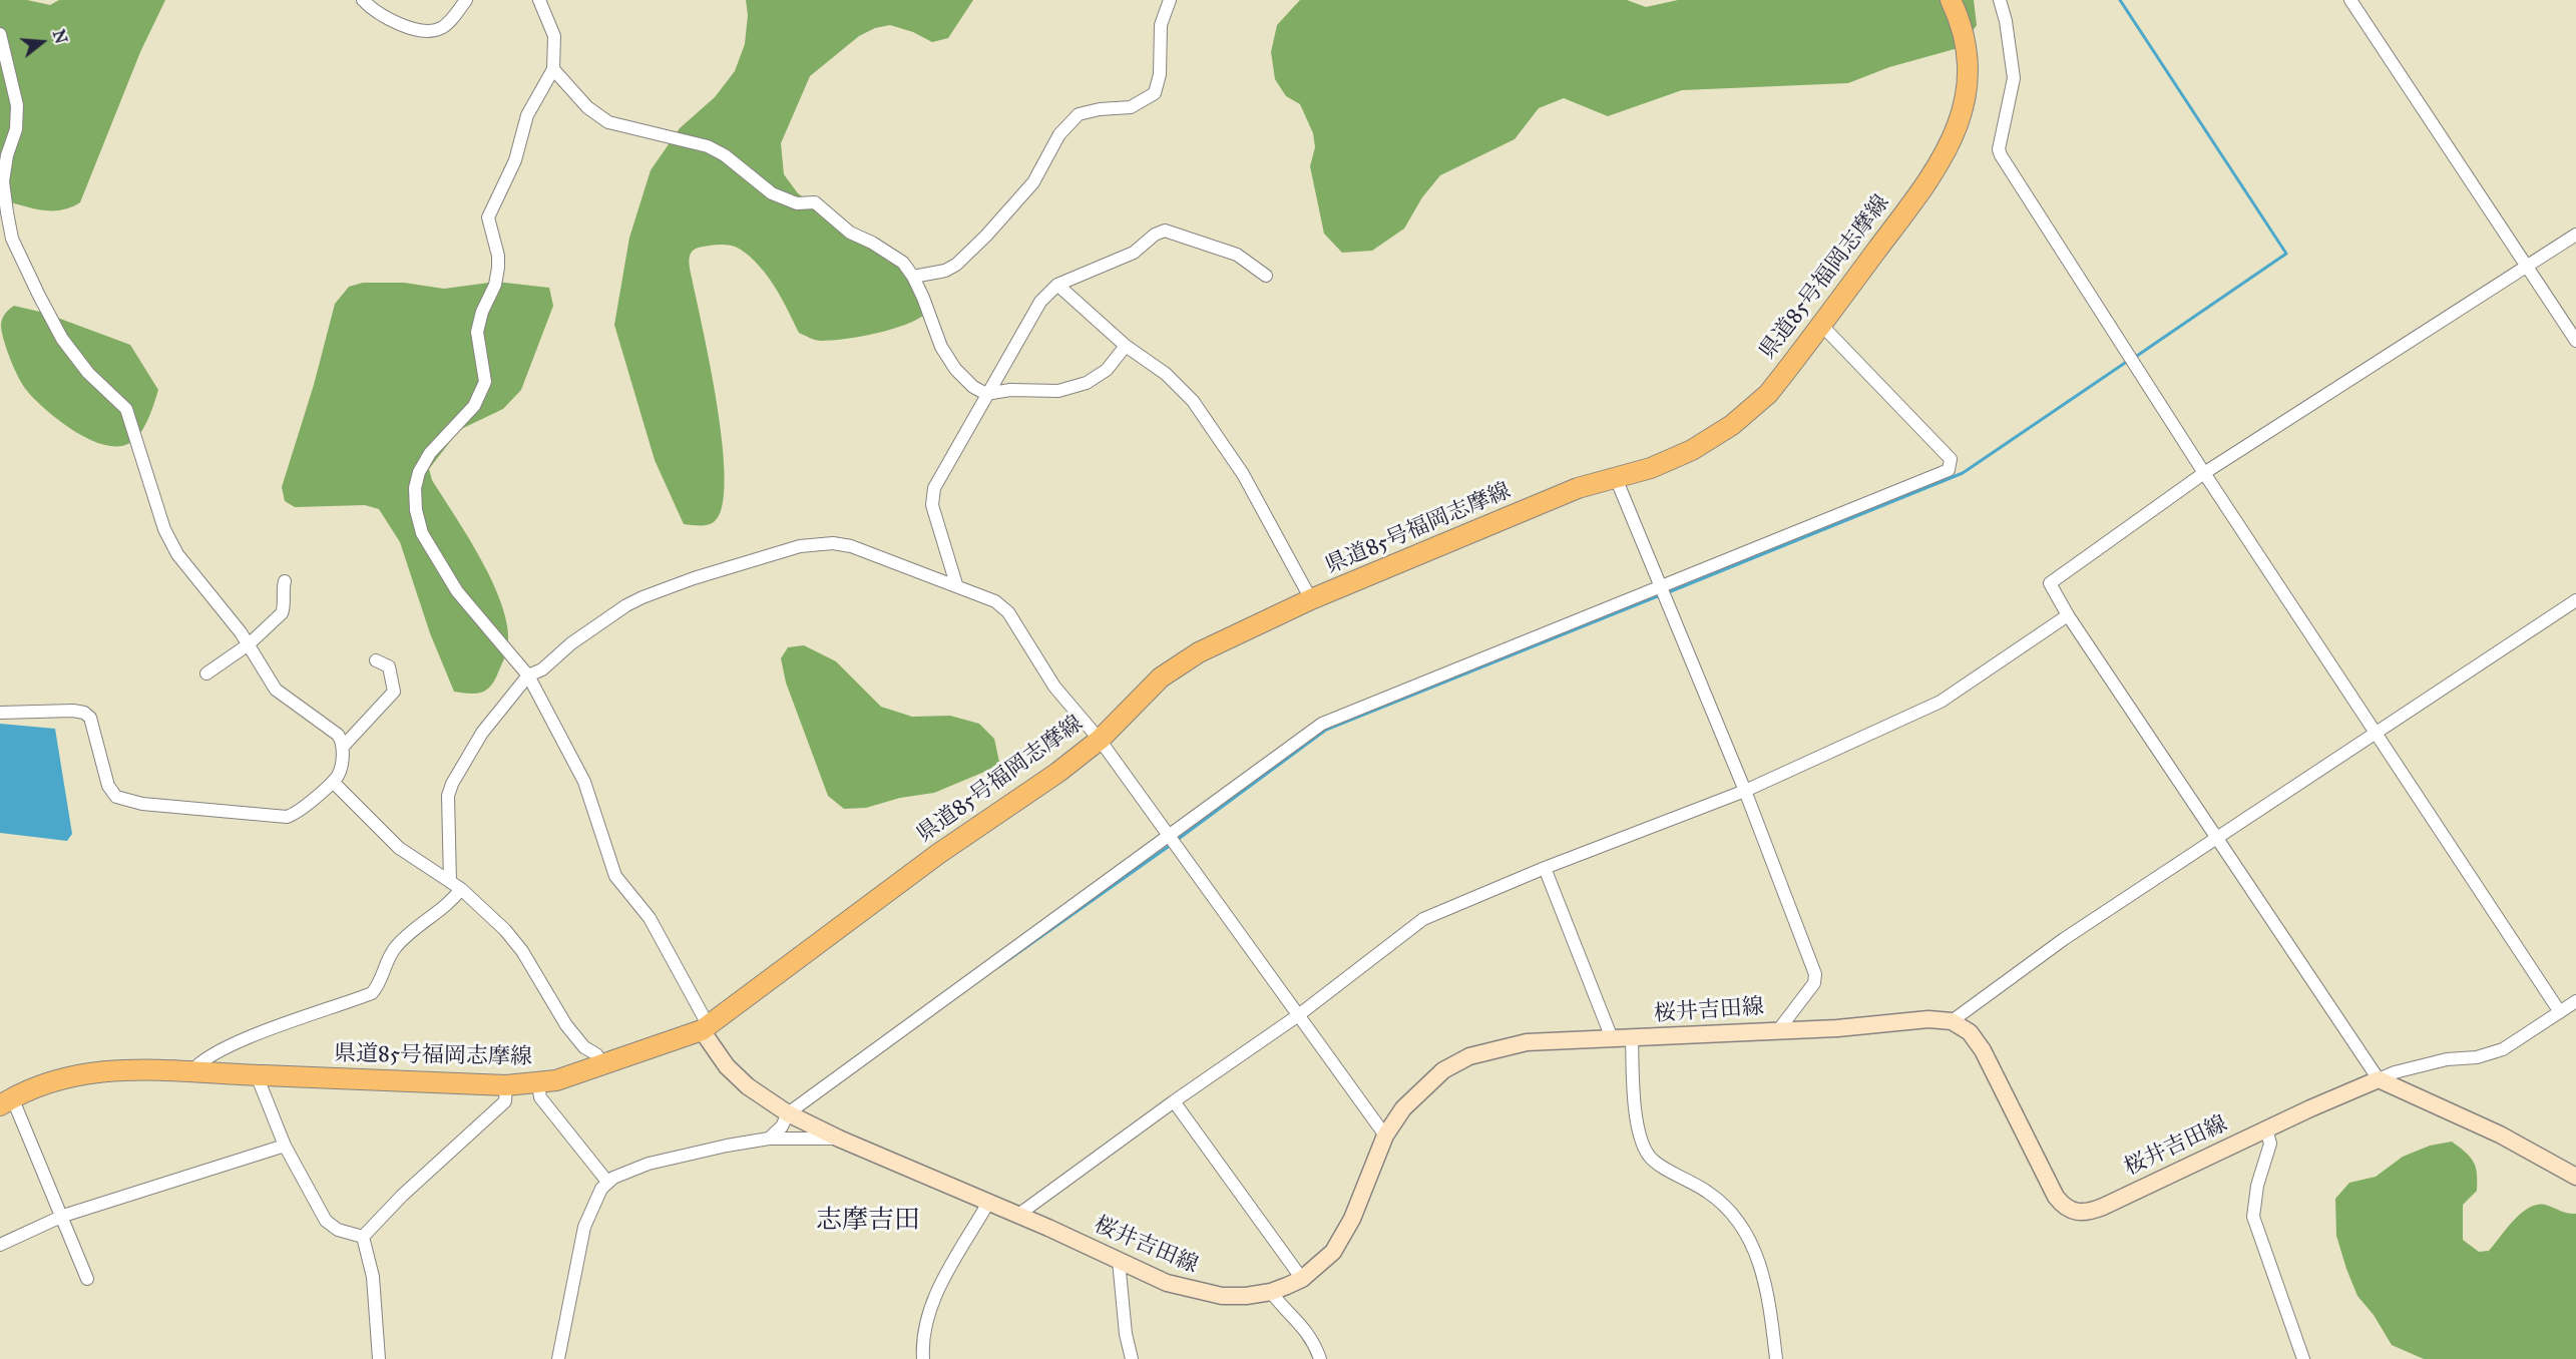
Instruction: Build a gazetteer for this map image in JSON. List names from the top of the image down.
{
  "streets": {
    "main road": ["県道85号福岡志摩線", "桜井吉田線"]
  },
  "crossings": [
    ["県道85号福岡志摩線", "桜井吉田線"]
  ],
  "districts": ["志摩吉田"],
  "north": "right"
}
